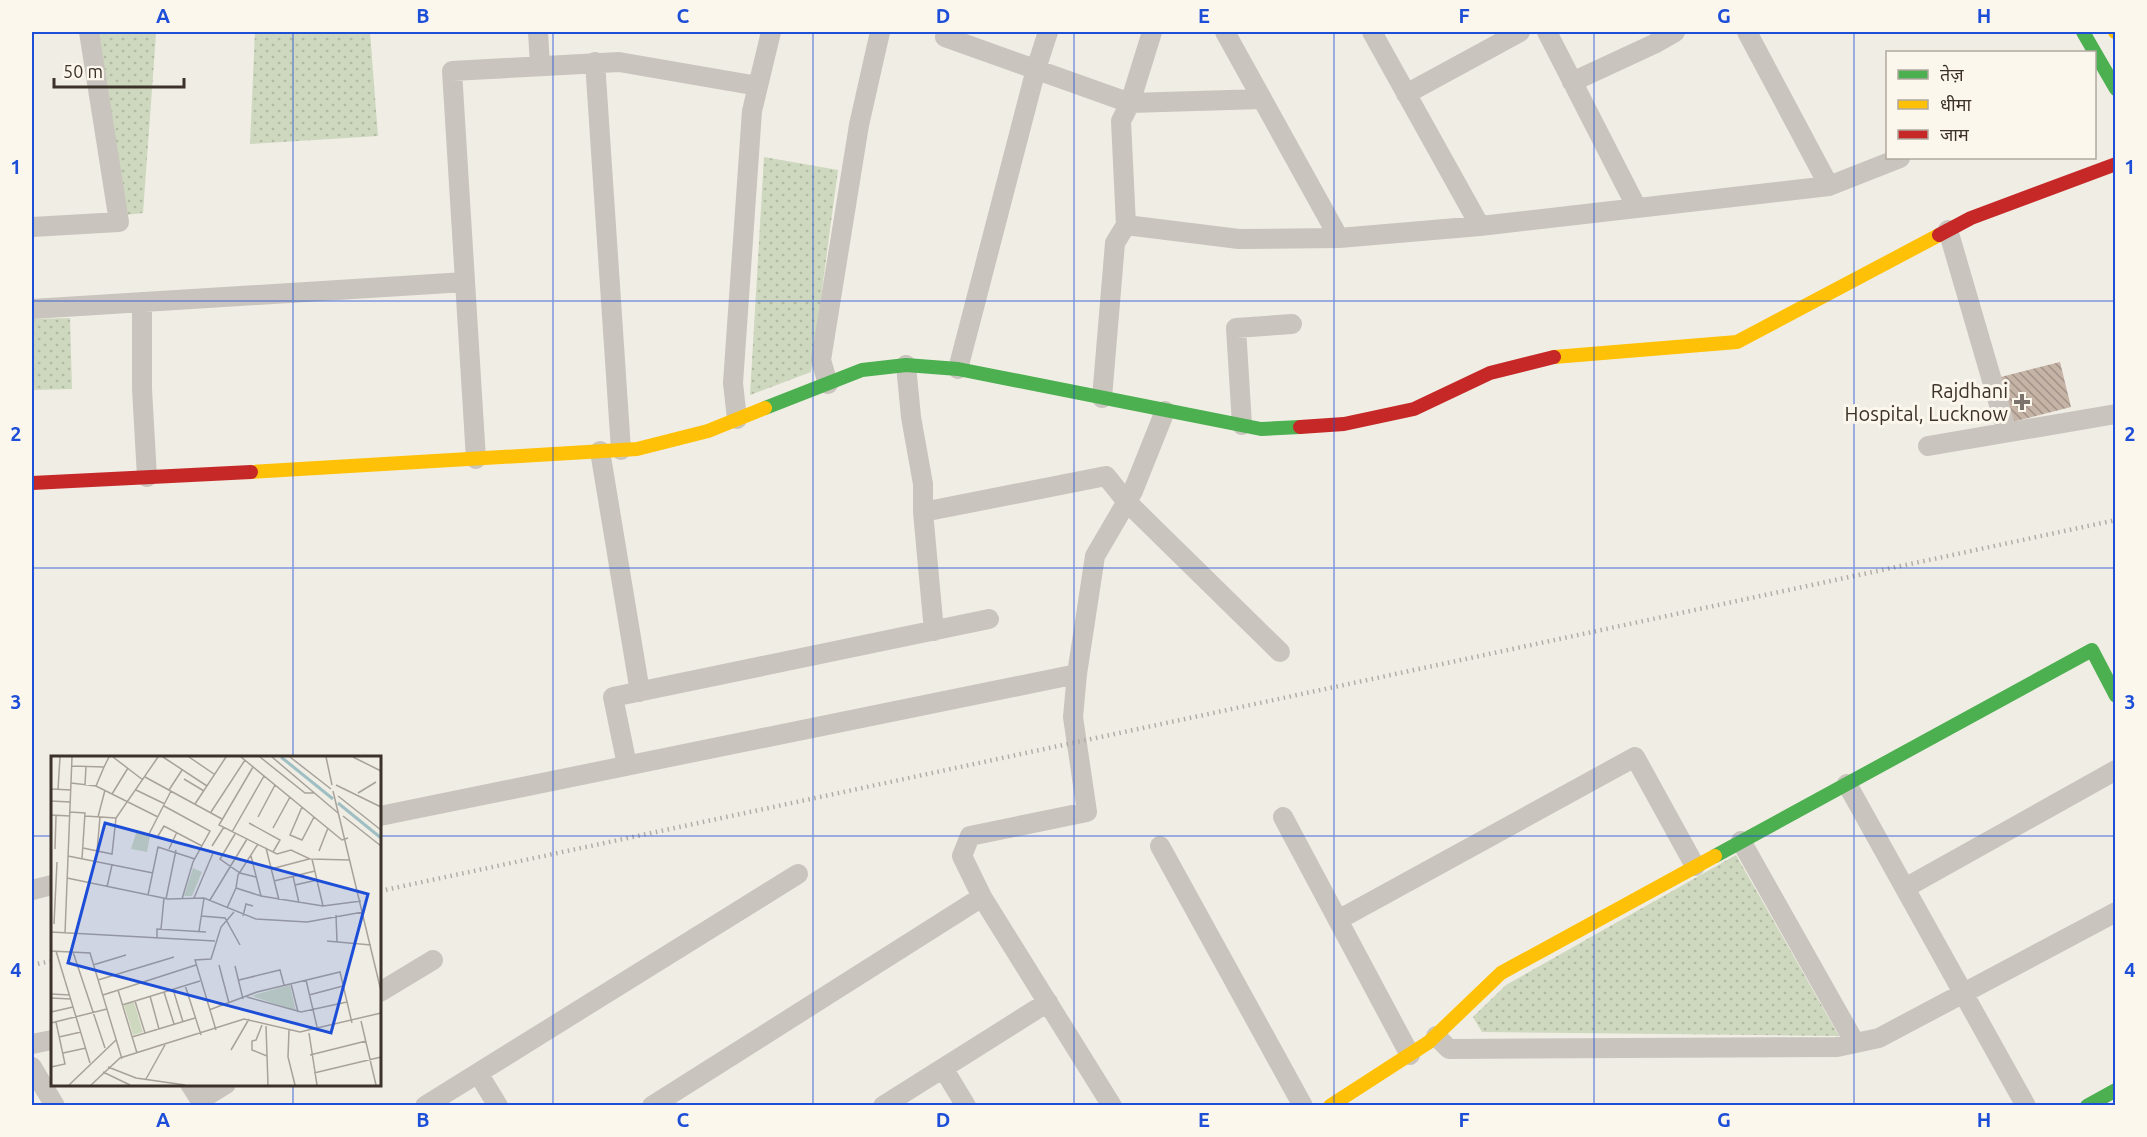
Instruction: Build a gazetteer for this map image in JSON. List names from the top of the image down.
{
  "places": {
    "health": ["Rajdhani Hospital, Lucknow"]
  },
  "legend": ["तेज़", "धीमा", "जाम"],
  "scale_bar": "50 m",
  "grid": {
    "columns": [
      "A",
      "B",
      "C",
      "D",
      "E",
      "F",
      "G",
      "H"
    ],
    "rows": [
      "1",
      "2",
      "3",
      "4"
    ]
  }
}
